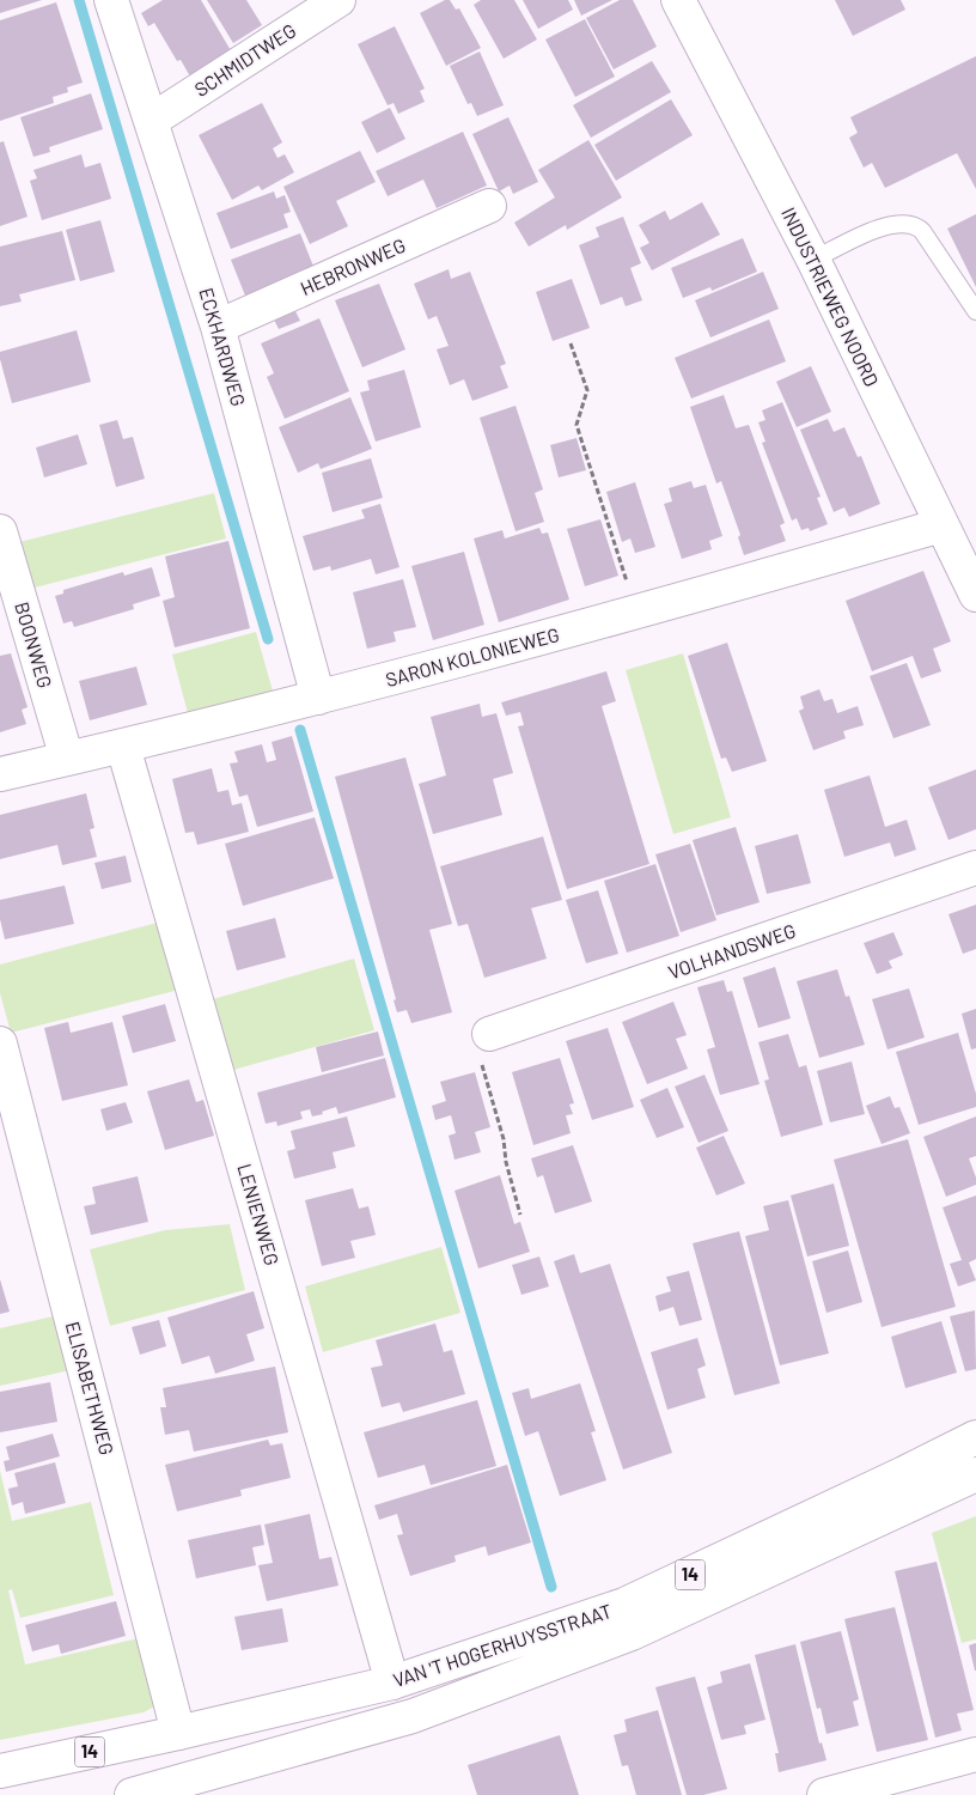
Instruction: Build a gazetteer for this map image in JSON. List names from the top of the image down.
{
  "streets": {
    "street": [
      "SCHMIDTWEG",
      "HEBRONWEG",
      "INDUSTRIEWEG NOORD",
      "ECKHARDWEG",
      "BOONWEG",
      "SARON KOLONIEWEG",
      "VOLHANDSWEG",
      "LENIENWEG",
      "ELISABETHWEG",
      "14",
      "VAN 'T HOGERHUYSSTRAAT"
    ]
  },
  "crossings": [
    ["SCHMIDTWEG", "ECKHARDWEG"],
    ["HEBRONWEG", "ECKHARDWEG"],
    ["INDUSTRIEWEG NOORD", "SARON KOLONIEWEG"],
    ["ECKHARDWEG", "SARON KOLONIEWEG"],
    ["BOONWEG", "SARON KOLONIEWEG"],
    ["SARON KOLONIEWEG", "LENIENWEG"],
    ["LENIENWEG", "VAN 'T HOGERHUYSSTRAAT"],
    ["ELISABETHWEG", "VAN 'T HOGERHUYSSTRAAT"]
  ]
}
